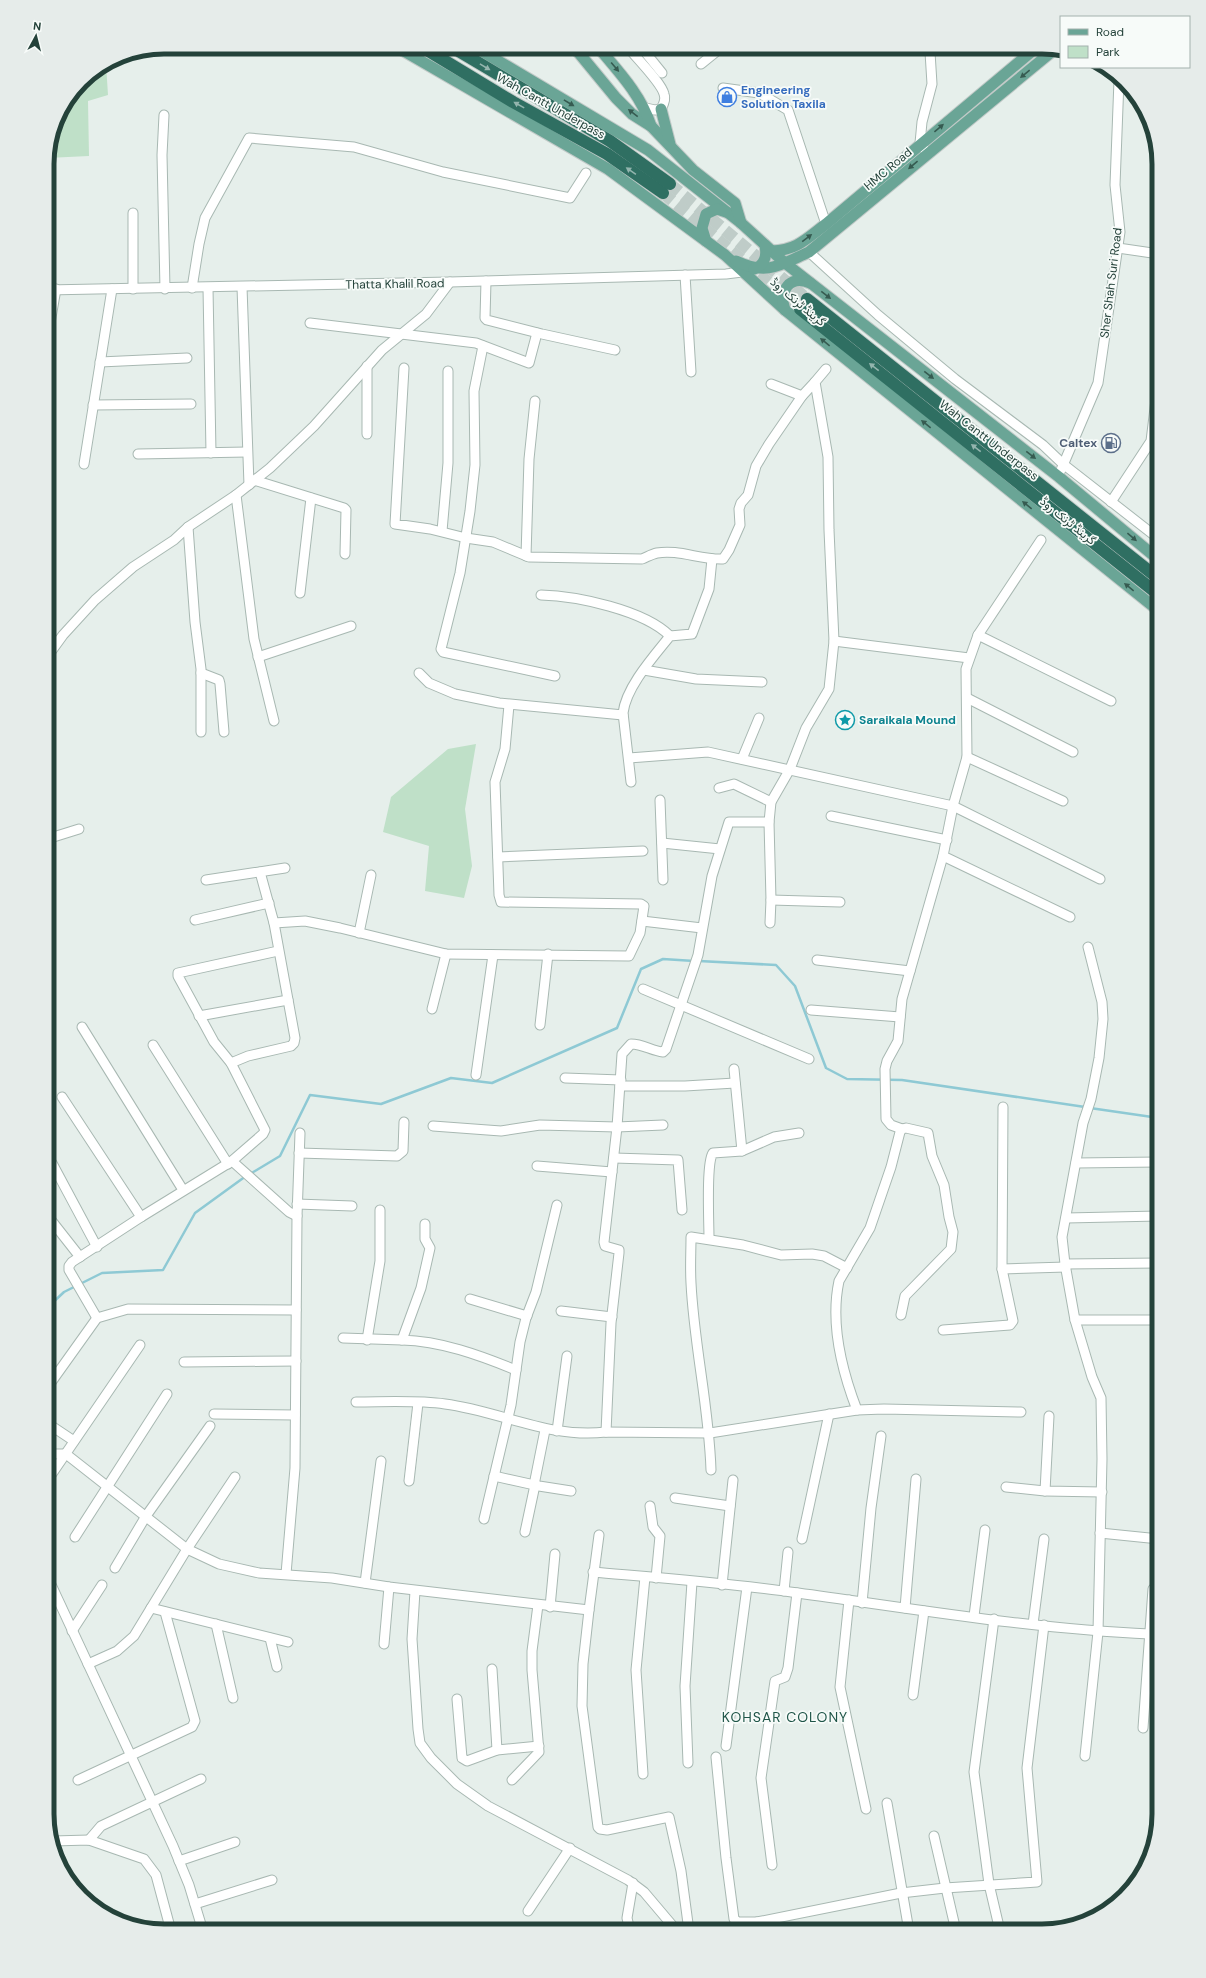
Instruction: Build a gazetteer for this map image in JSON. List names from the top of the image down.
{
  "streets": {
    "highway": ["Wah Cantt Underpass"],
    "main road": ["HMC Road", "گرینڈ ٹرنک روڈ"],
    "street": ["Sher Shah Suri Road", "Thatta Khalil Road"]
  },
  "crossings": [
    ["HMC Road", "گرینڈ ٹرنک روڈ"],
    ["Sher Shah Suri Road", "گرینڈ ٹرنک روڈ"],
    ["Thatta Khalil Road", "گرینڈ ٹرنک روڈ"]
  ],
  "districts": ["KOHSAR COLONY"],
  "places": {
    "shop": ["Engineering Solution Taxila"],
    "fuel station": ["Caltex"],
    "place": ["Saraikala Mound"]
  },
  "legend": ["Road", "Park"],
  "north": "top"
}
